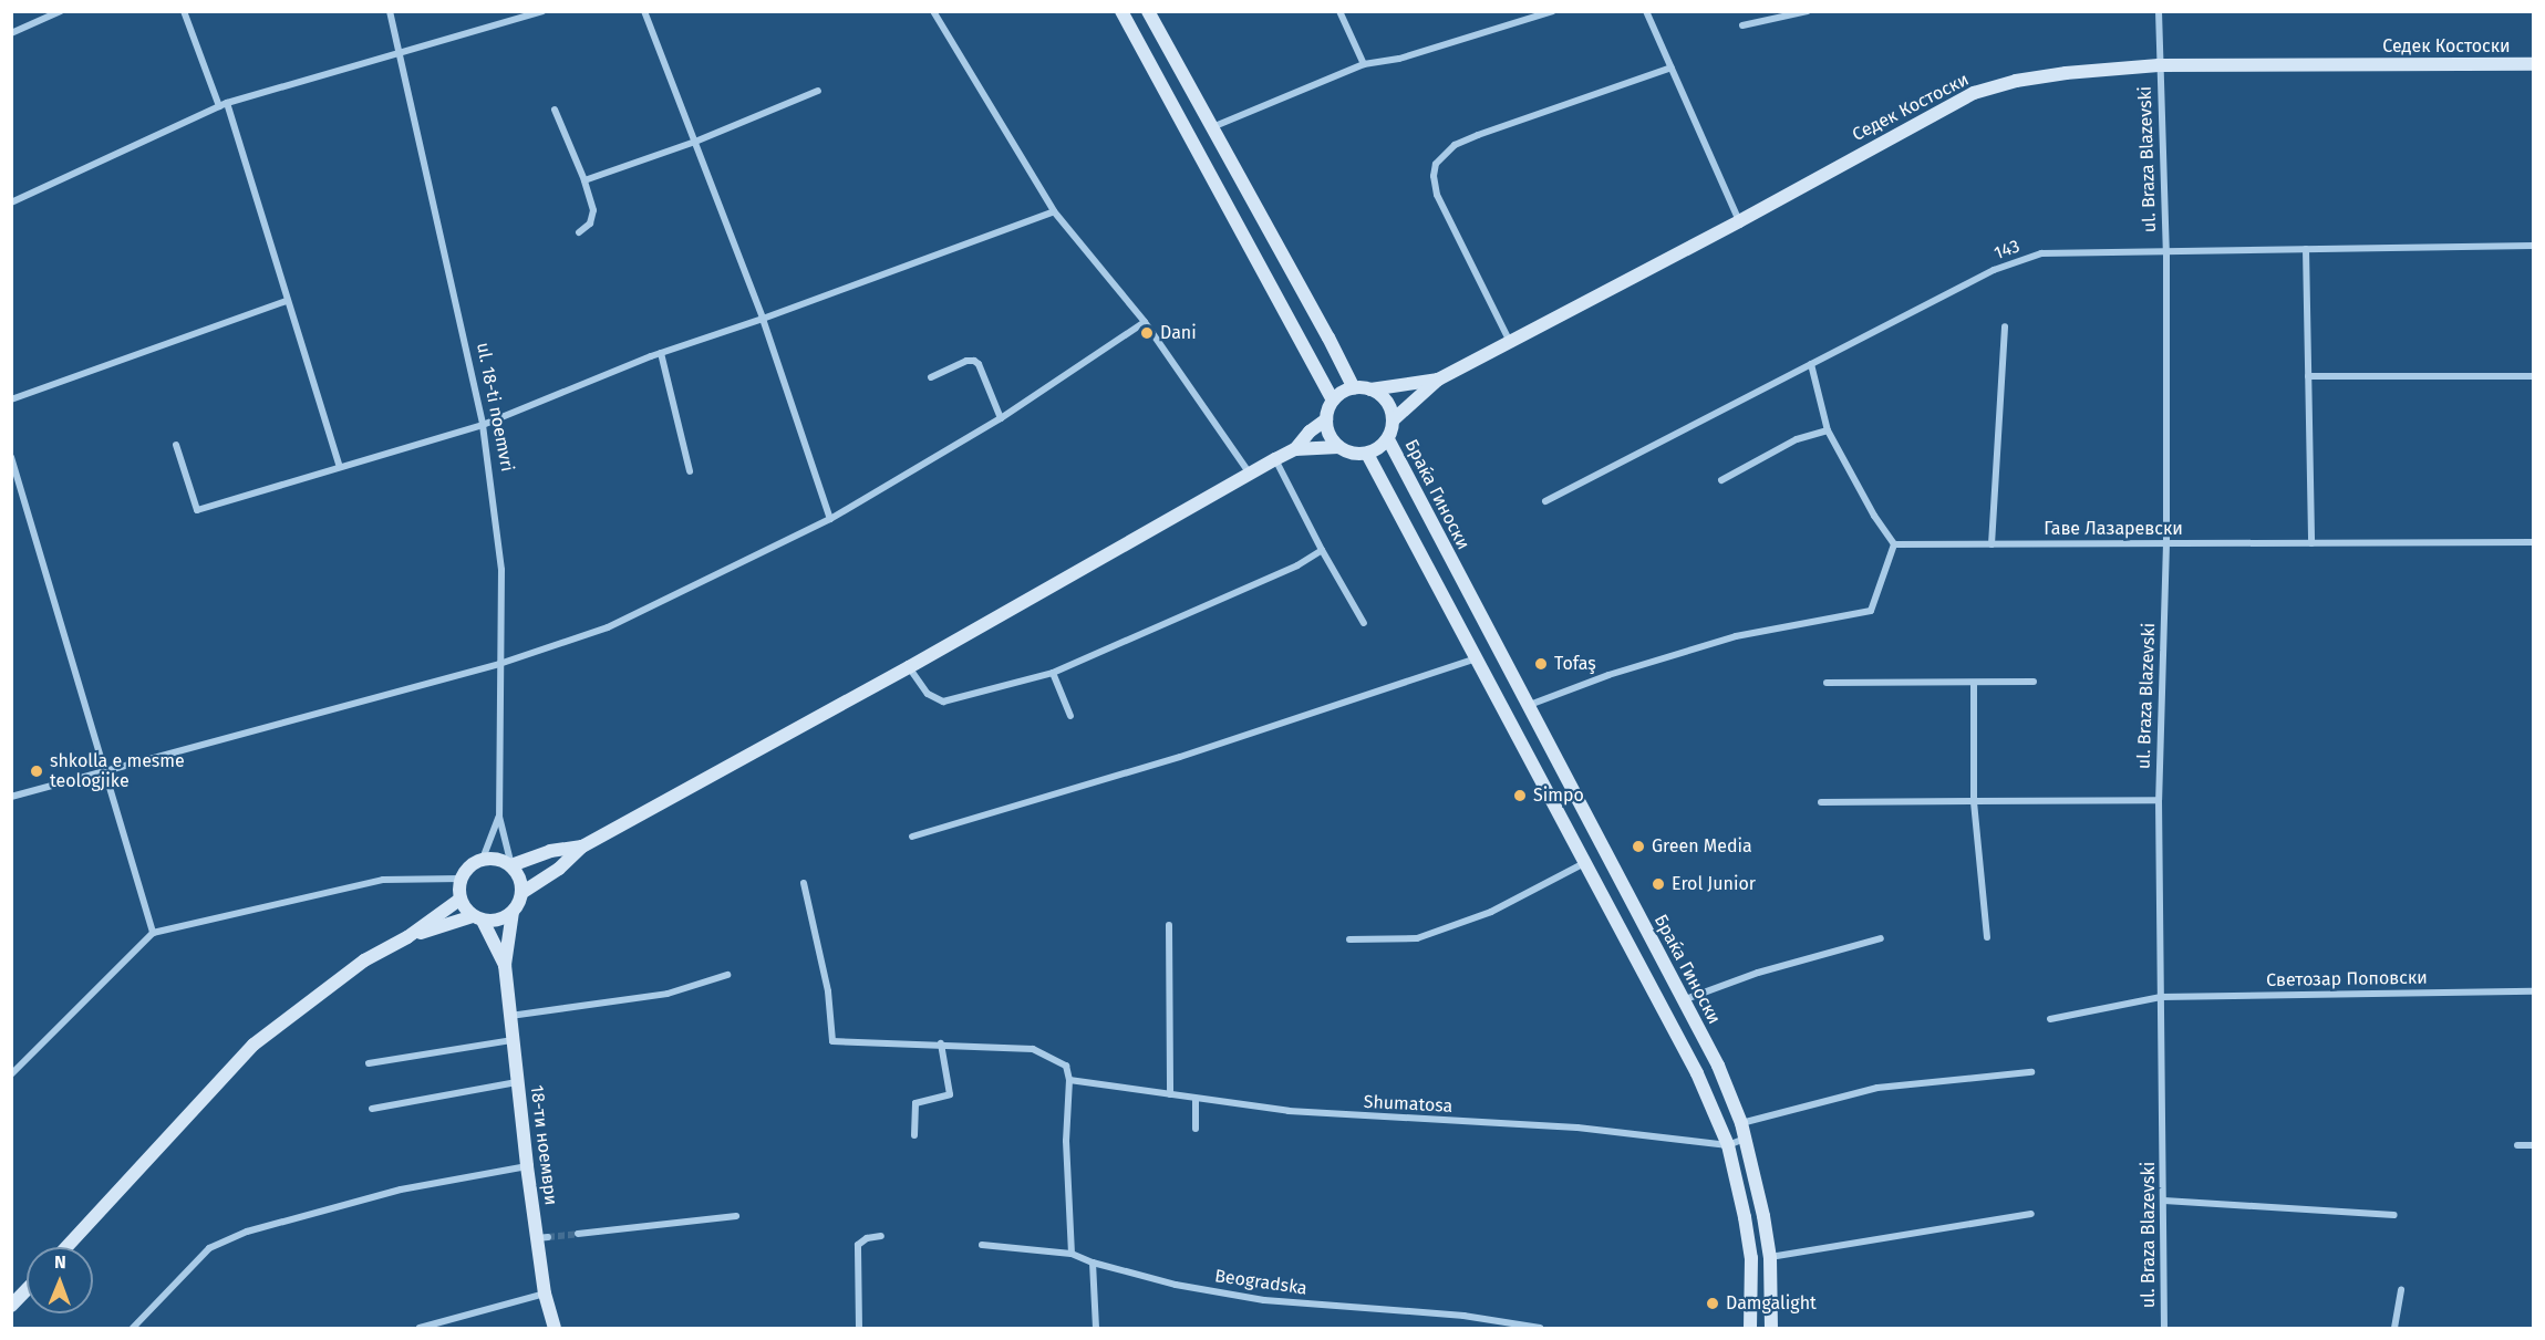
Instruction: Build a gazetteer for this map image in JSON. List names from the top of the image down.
{
  "streets": {
    "street": [
      "Седек Костоски",
      "ul. Braza Blazevski",
      "143",
      "ul. 18-ti noemvri",
      "Браќа Гиноски",
      "Гаве Лазаревски",
      "Светозар Поповски",
      "Shumatosa",
      "18-ти ноември",
      "Beogradska"
    ]
  },
  "crossings": [
    ["Седек Костоски", "ul. Braza Blazevski"],
    ["ul. Braza Blazevski", "143"],
    ["ul. Braza Blazevski", "Гаве Лазаревски"],
    ["ul. Braza Blazevski", "Светозар Поповски"],
    ["Браќа Гиноски", "Shumatosa"]
  ],
  "places": [
    "Dani",
    "Tofaş",
    "shkolla e mesme teologjike",
    "Simpo",
    "Green Media",
    "Erol Junior",
    "Damgalight"
  ],
  "north": "top"
}
